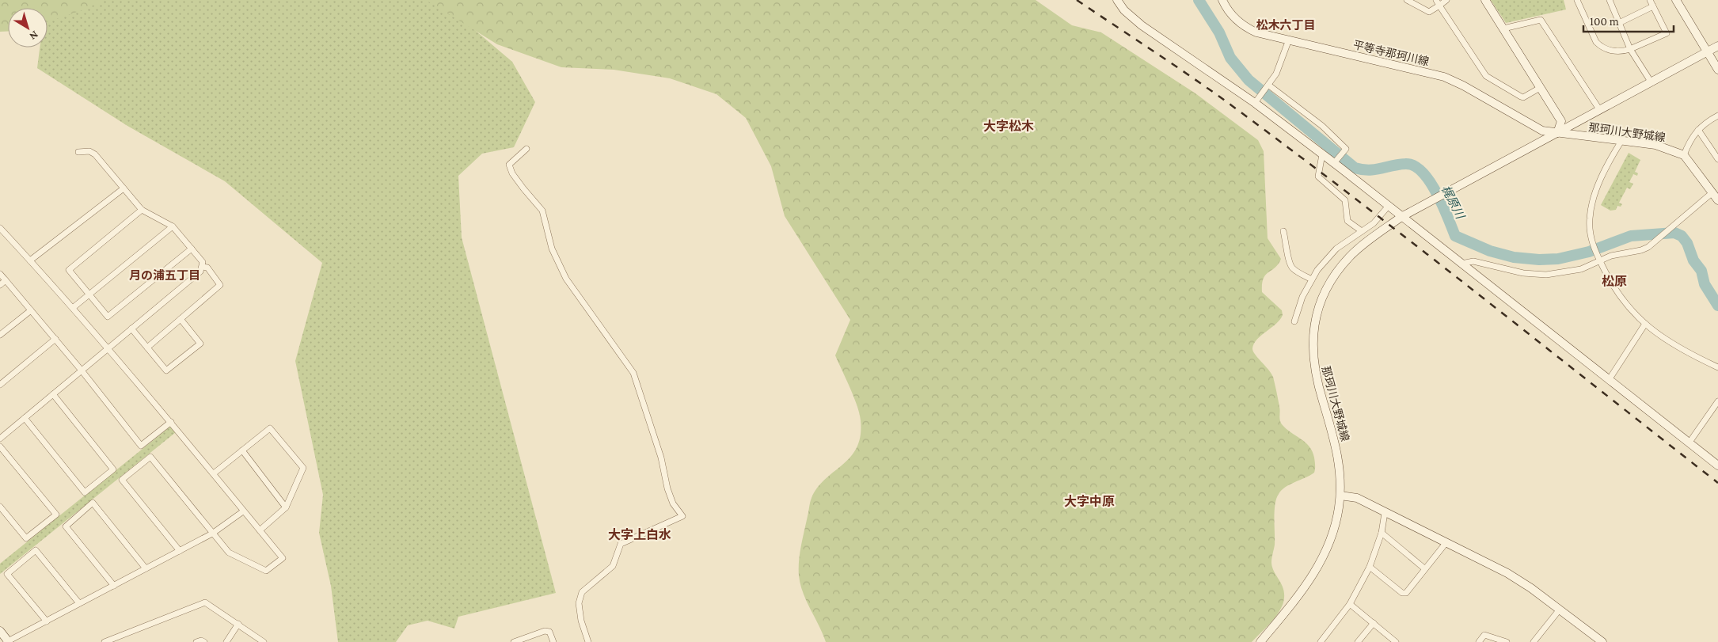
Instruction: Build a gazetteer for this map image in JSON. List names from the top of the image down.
{
  "streets": {
    "main road": ["平等寺那珂川線", "那珂川大野城線"]
  },
  "crossings": [
    ["平等寺那珂川線", "那珂川大野城線"]
  ],
  "districts": [
    "松木六丁目",
    "大字松木",
    "月の浦五丁目",
    "松原",
    "大字中原",
    "大字上白水"
  ],
  "water": ["梶原川"],
  "scale_bar": "100 m",
  "north": "bottom right"
}
